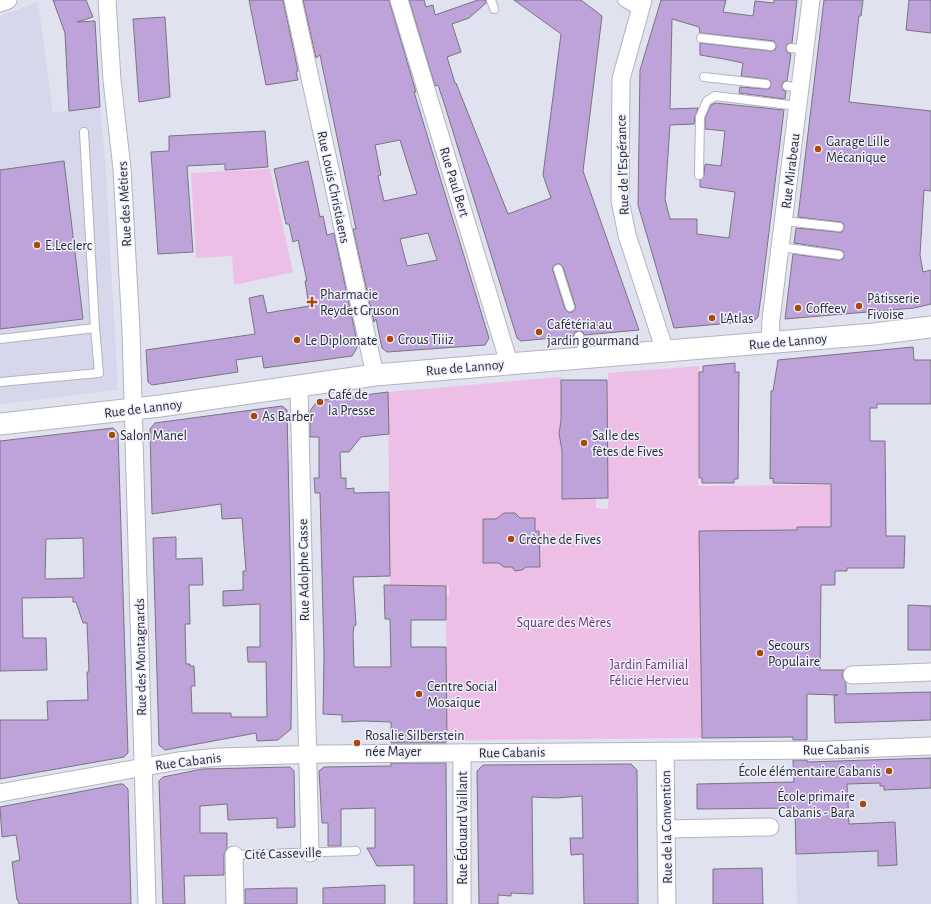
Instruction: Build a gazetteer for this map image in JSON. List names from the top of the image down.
{
  "streets": {
    "street": [
      "Rue de l'Espérance",
      "Rue Mirabeau",
      "Rue Paul Bert",
      "Rue Louis Christiaens",
      "Rue des Métiers",
      "Rue de Lannoy",
      "Rue Adolphe Casse",
      "Rue des Montagnards",
      "Rue Cabanis",
      "Rue de la Convention",
      "Rue Édouard Vaillant",
      "Cité Casseville"
    ]
  },
  "crossings": [
    ["Rue de l'Espérance", "Rue de Lannoy"],
    ["Rue Mirabeau", "Rue de Lannoy"],
    ["Rue Paul Bert", "Rue de Lannoy"],
    ["Rue Louis Christiaens", "Rue de Lannoy"],
    ["Rue des Métiers", "Rue de Lannoy"],
    ["Rue des Métiers", "Rue des Montagnards"],
    ["Rue de Lannoy", "Rue Adolphe Casse"],
    ["Rue de Lannoy", "Rue des Montagnards"],
    ["Rue Adolphe Casse", "Rue Cabanis"],
    ["Rue Adolphe Casse", "Cité Casseville"],
    ["Rue des Montagnards", "Rue Cabanis"],
    ["Rue Cabanis", "Rue de la Convention"],
    ["Rue Cabanis", "Rue Édouard Vaillant"]
  ],
  "parks": ["Square des Mères", "Jardin Familial Félicie Hervieu"],
  "places": {
    "other": [
      "Garage Lille Mécanique",
      "E.Leclerc",
      "Pâtisserie Fivoise",
      "Coffeev",
      "L'Atlas",
      "Cafétéria au jardin gourmand",
      "Crous Tiiiz",
      "Le Diplomate",
      "Café de la Presse",
      "As Barber",
      "Salon Manel",
      "Salle des fêtes de Fives",
      "Crèche de Fives",
      "Secours Populaire",
      "Centre Social Mosaïque",
      "Rosalie Silberstein née Mayer",
      "École élémentaire Cabanis",
      "École primaire Cabanis - Bara"
    ],
    "health": ["Pharmacie Reydet Gruson"]
  }
}
